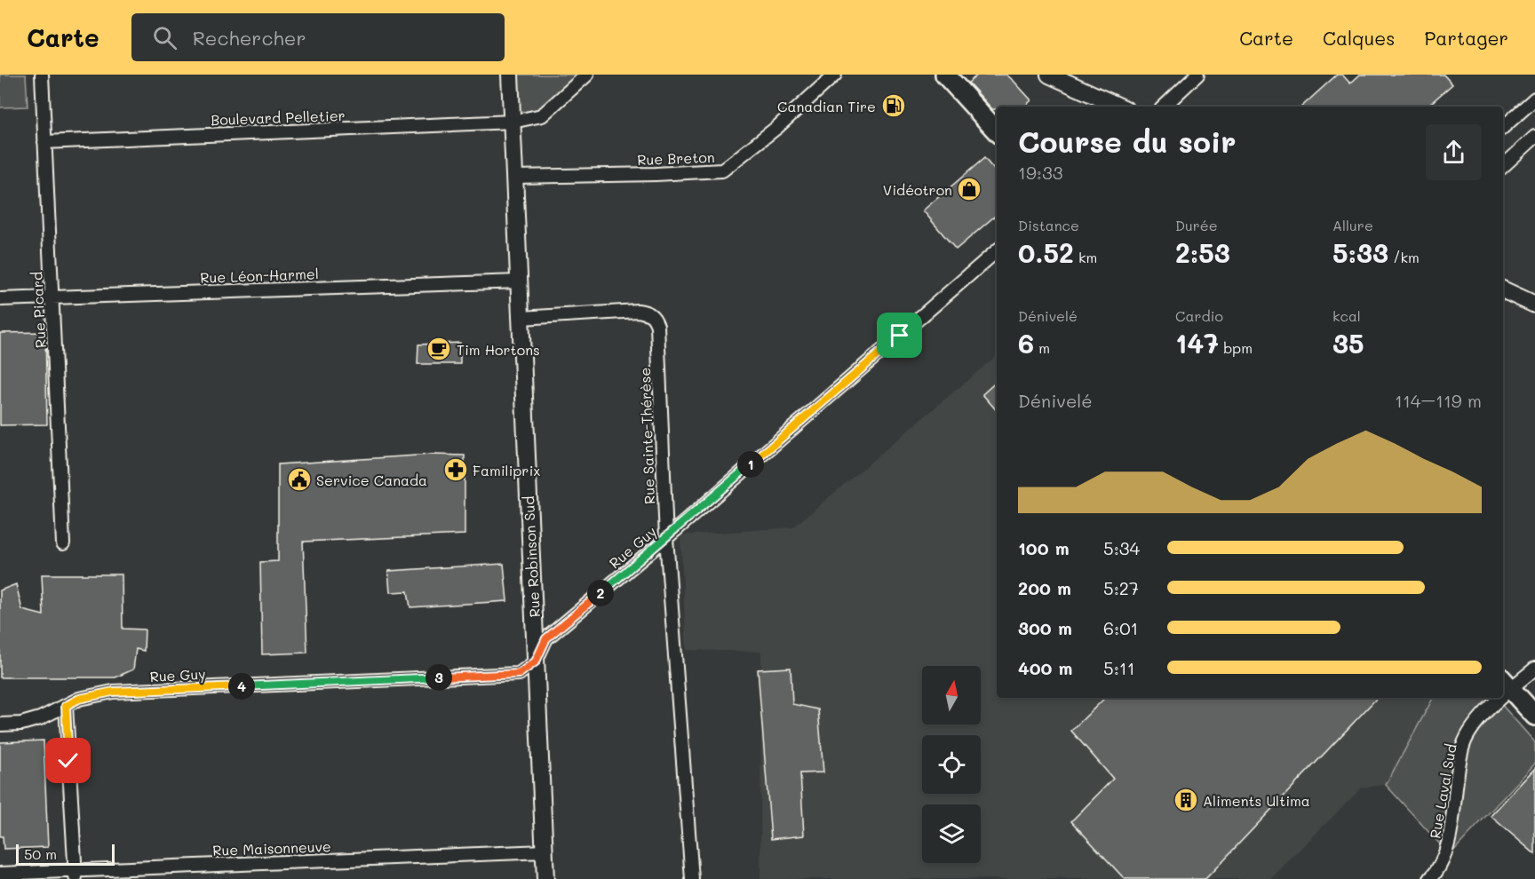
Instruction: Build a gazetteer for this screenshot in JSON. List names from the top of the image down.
{
  "streets": {
    "street": [
      "Boulevard Pelletier",
      "Rue Breton",
      "Rue Léon-Harmel",
      "Rue Picard",
      "Rue Sainte-Thérèse",
      "Rue Guy",
      "Rue Robinson Sud",
      "Rue Laval Sud",
      "Rue Maisonneuve"
    ]
  },
  "crossings": [
    ["Boulevard Pelletier", "Rue Picard"],
    ["Boulevard Pelletier", "Rue Robinson Sud"],
    ["Rue Breton", "Rue Robinson Sud"],
    ["Rue Léon-Harmel", "Rue Picard"],
    ["Rue Léon-Harmel", "Rue Robinson Sud"],
    ["Rue Sainte-Thérèse", "Rue Guy"],
    ["Rue Sainte-Thérèse", "Rue Robinson Sud"],
    ["Rue Guy", "Rue Robinson Sud"],
    ["Rue Robinson Sud", "Rue Maisonneuve"]
  ],
  "places": {
    "fuel station": ["Canadian Tire"],
    "shop": ["Vidéotron"],
    "cafe": ["Tim Hortons"],
    "pharmacy": ["Familiprix"],
    "public building": ["Service Canada"],
    "building": ["Aliments Ultima"]
  },
  "scale_bar": "50 m",
  "north": "top",
  "page": {
    "header": "Carte",
    "search": "Rechercher",
    "nav": ["Carte", "Calques", "Partager"],
    "heading": ["Course du soir", "19:33"],
    "stats": [
      ["Distance", "0.52 km"],
      ["Durée", "2:53"],
      ["Allure", "5:33 /km"],
      ["Dénivelé", "6 m"],
      ["Cardio", "147 bpm"],
      ["kcal", "35"]
    ],
    "chart": ["Dénivelé", "114–119 m"],
    "pins": [
      "1",
      "2",
      "3",
      "4"
    ],
    "list": [
      {
        "name": "100 m",
        "note": "5:34"
      },
      {
        "name": "200 m",
        "note": "5:27"
      },
      {
        "name": "300 m",
        "note": "6:01"
      },
      {
        "name": "400 m",
        "note": "5:11"
      }
    ],
    "scale": "50 m"
  }
}
